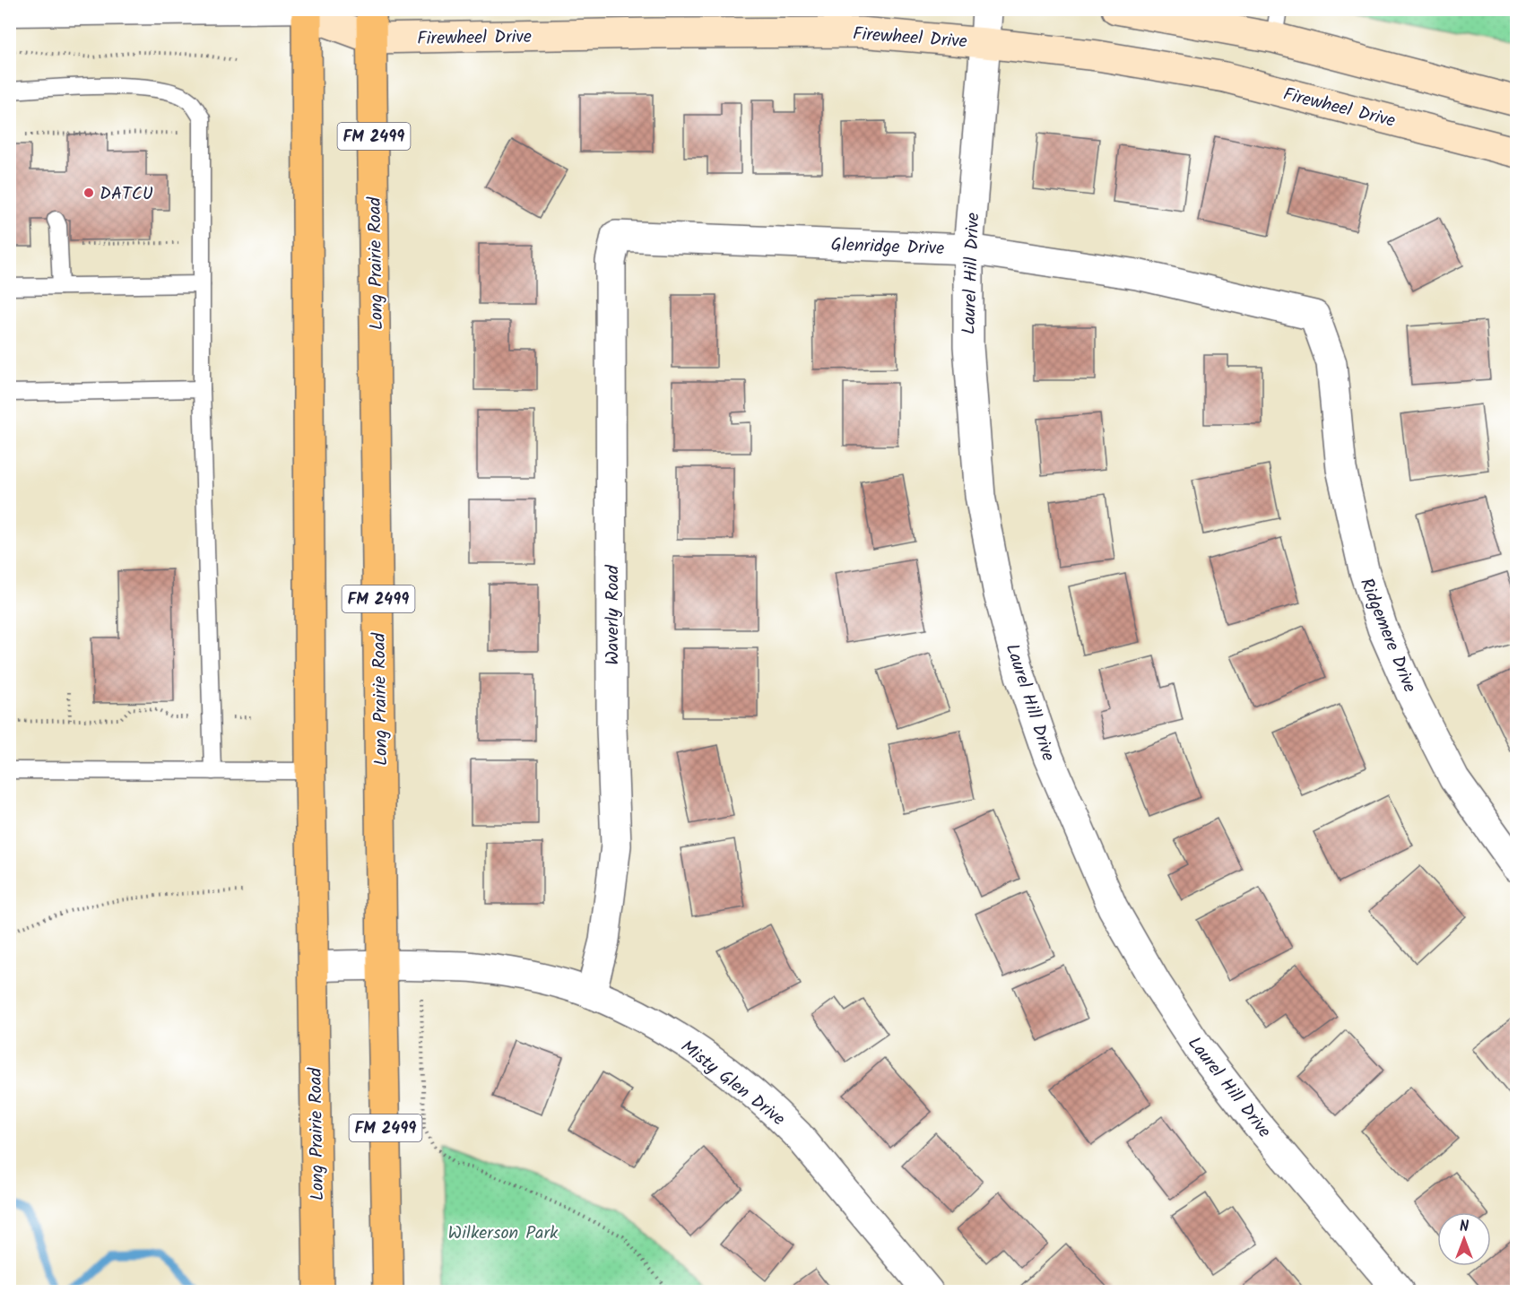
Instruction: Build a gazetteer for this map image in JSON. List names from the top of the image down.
{
  "streets": {
    "main road": ["FM 2499", "Long Prairie Road"],
    "street": [
      "Firewheel Drive",
      "Glenridge Drive",
      "Laurel Hill Drive",
      "Waverly Road",
      "Ridgemere Drive",
      "Misty Glen Drive"
    ]
  },
  "crossings": [
    ["Firewheel Drive", "Long Prairie Road"],
    ["Firewheel Drive", "Laurel Hill Drive"],
    ["Glenridge Drive", "Laurel Hill Drive"],
    ["Glenridge Drive", "Waverly Road"],
    ["Glenridge Drive", "Ridgemere Drive"],
    ["Long Prairie Road", "Misty Glen Drive"],
    ["Waverly Road", "Misty Glen Drive"]
  ],
  "parks": ["Wilkerson Park"],
  "places": ["DATCU"],
  "north": "top"
}
